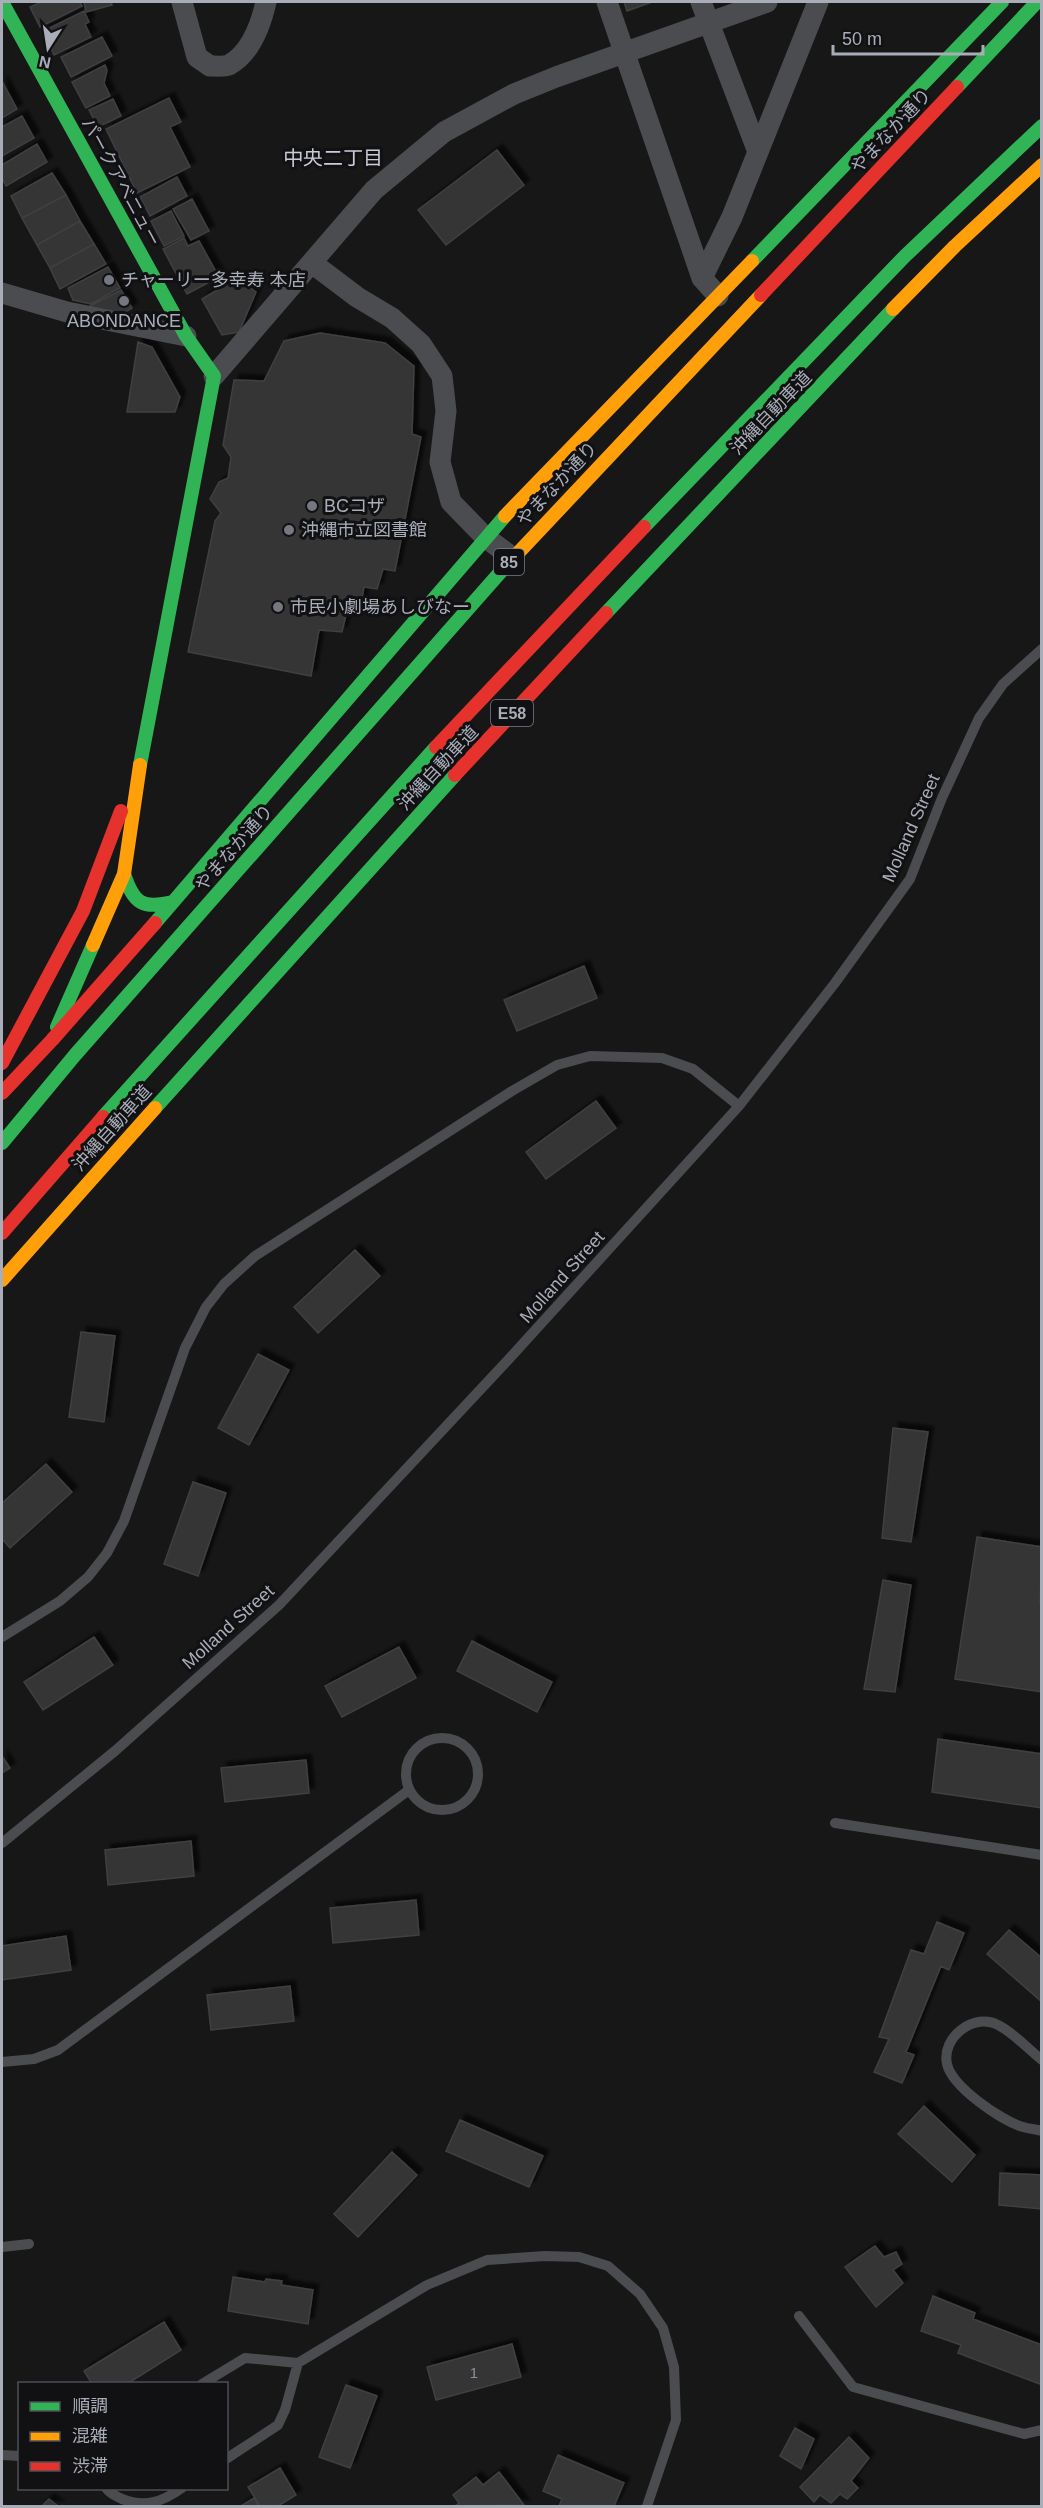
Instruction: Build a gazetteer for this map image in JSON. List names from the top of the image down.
{
  "streets": {
    "main road": [
      "やまなか通り",
      "パークアベニュー",
      "沖縄自動車道",
      "85",
      "E58"
    ],
    "lane": ["Molland Street"]
  },
  "districts": ["中央二丁目"],
  "places": [
    "チャーリー多幸寿 本店",
    "ABONDANCE",
    "BCコザ",
    "沖縄市立図書館",
    "市民小劇場あしびなー"
  ],
  "house_numbers": ["1"],
  "legend": ["順調", "混雑", "渋滞"],
  "scale_bar": "50 m",
  "north": "bottom"
}
